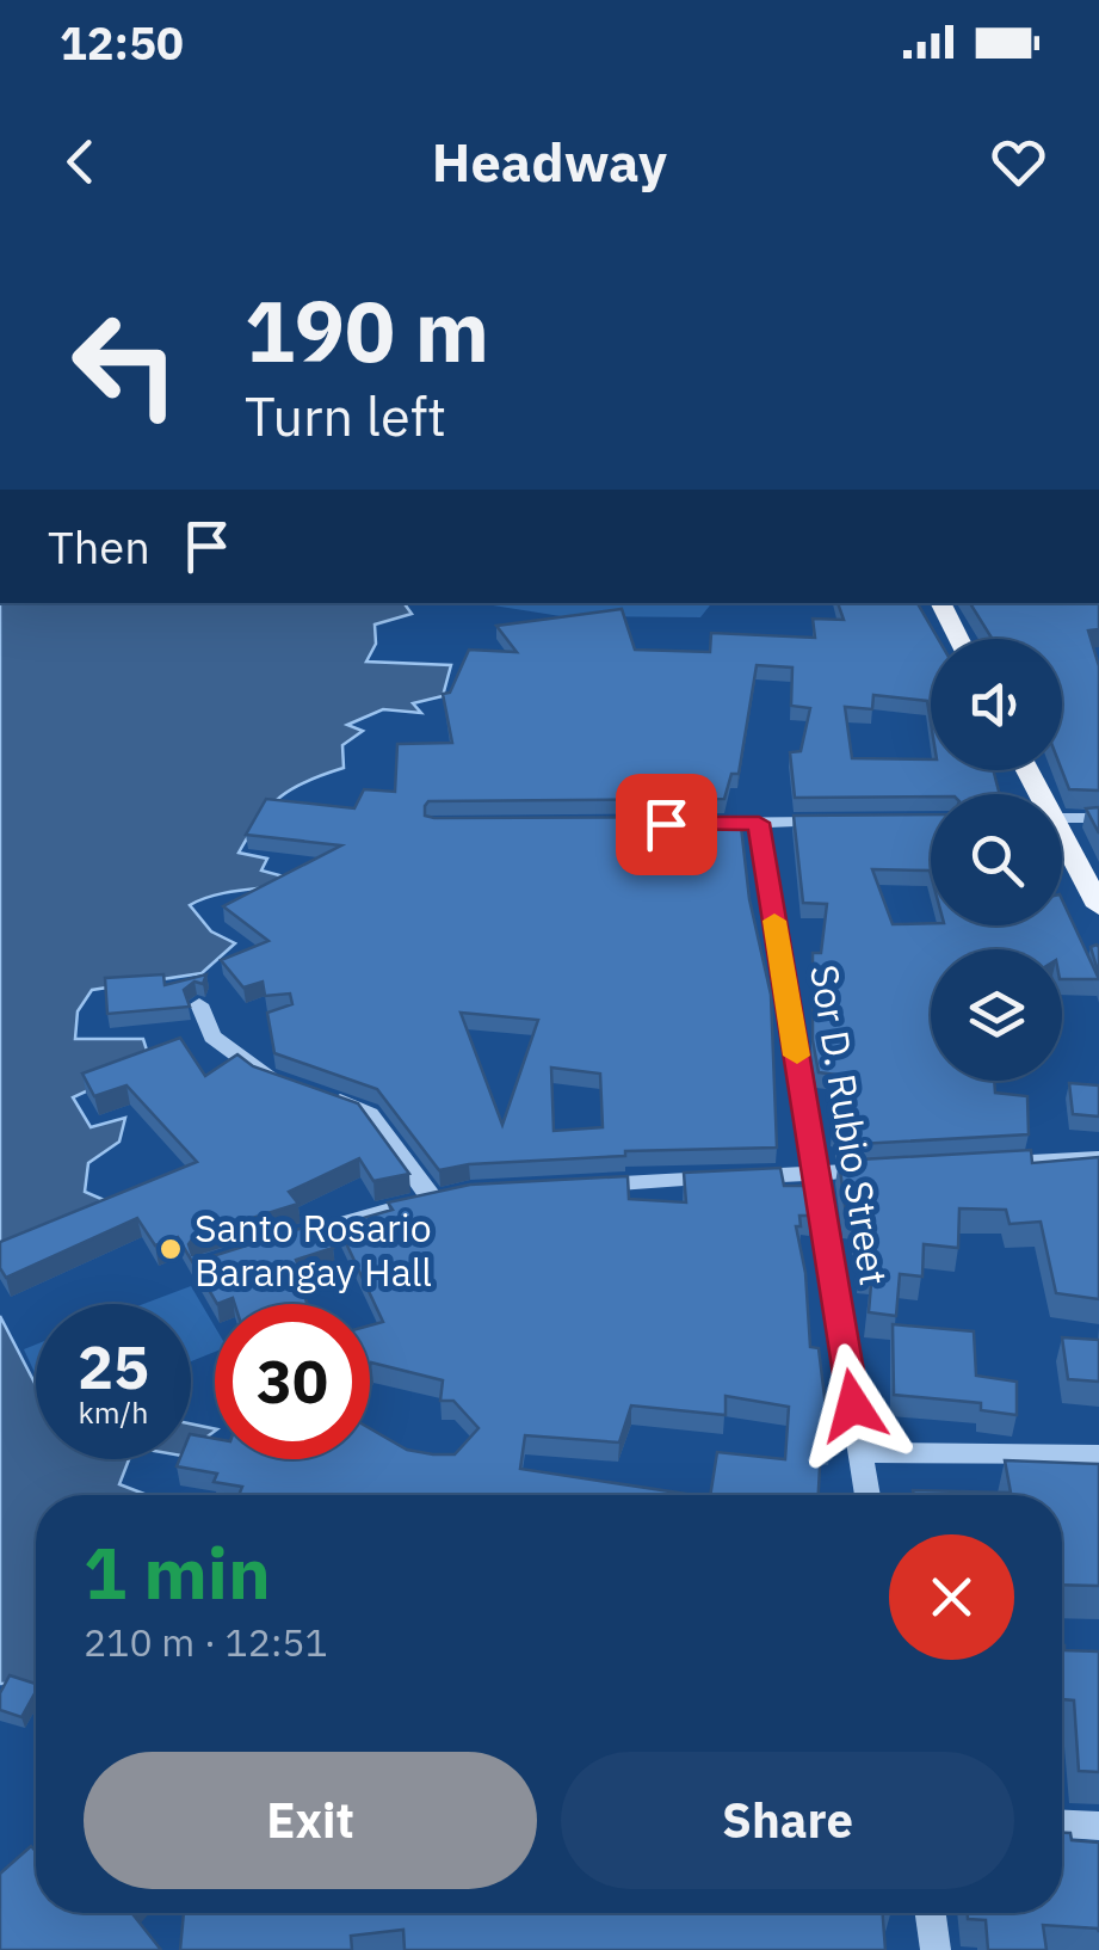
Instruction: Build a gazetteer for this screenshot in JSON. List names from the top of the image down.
{
  "streets": {
    "street": ["Sor D. Rubio Street"]
  },
  "places": ["Santo Rosario Barangay Hall"],
  "page": {
    "status": "12:50",
    "header": "Headway",
    "turn": ["190 m", "Turn left"],
    "then": "Then",
    "speed": "25 km/h",
    "limit": "30",
    "heading": ["1 min", "210 m · 12:51"],
    "buttons": ["Exit", "Share"]
  }
}
